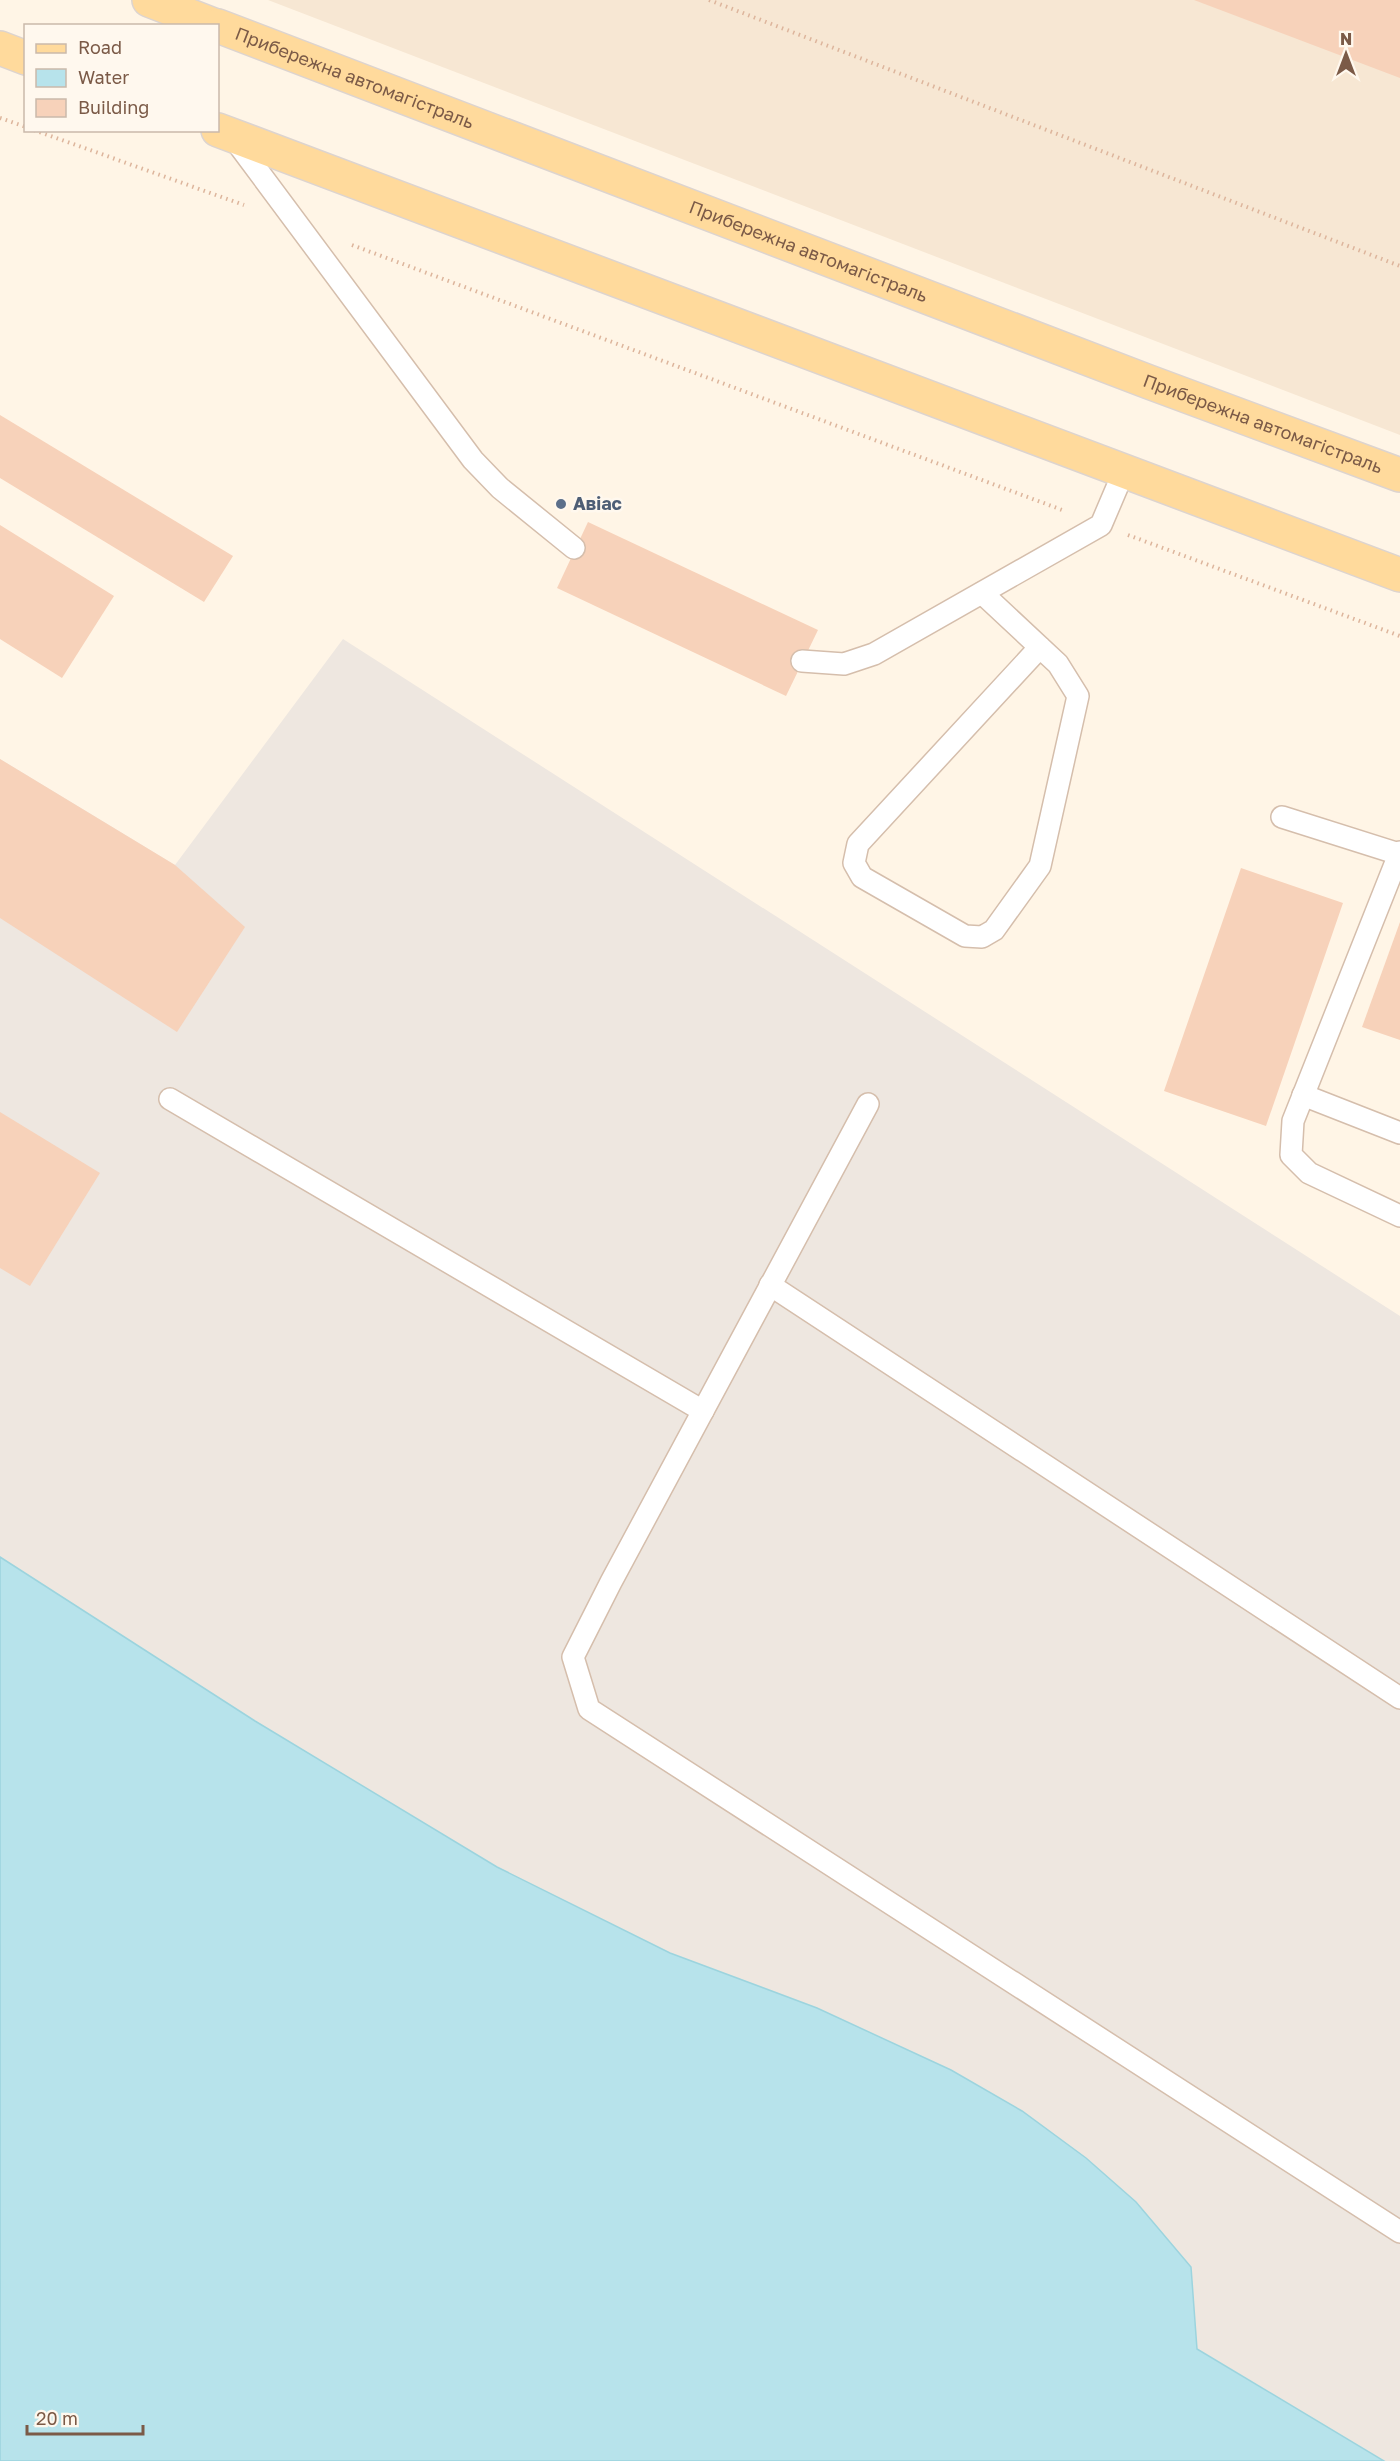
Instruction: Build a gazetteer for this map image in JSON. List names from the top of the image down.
{
  "streets": {
    "main road": ["Прибережна автомагістраль"]
  },
  "places": ["Авіас"],
  "legend": ["Road", "Water", "Building"],
  "scale_bar": "20 m",
  "north": "top"
}
